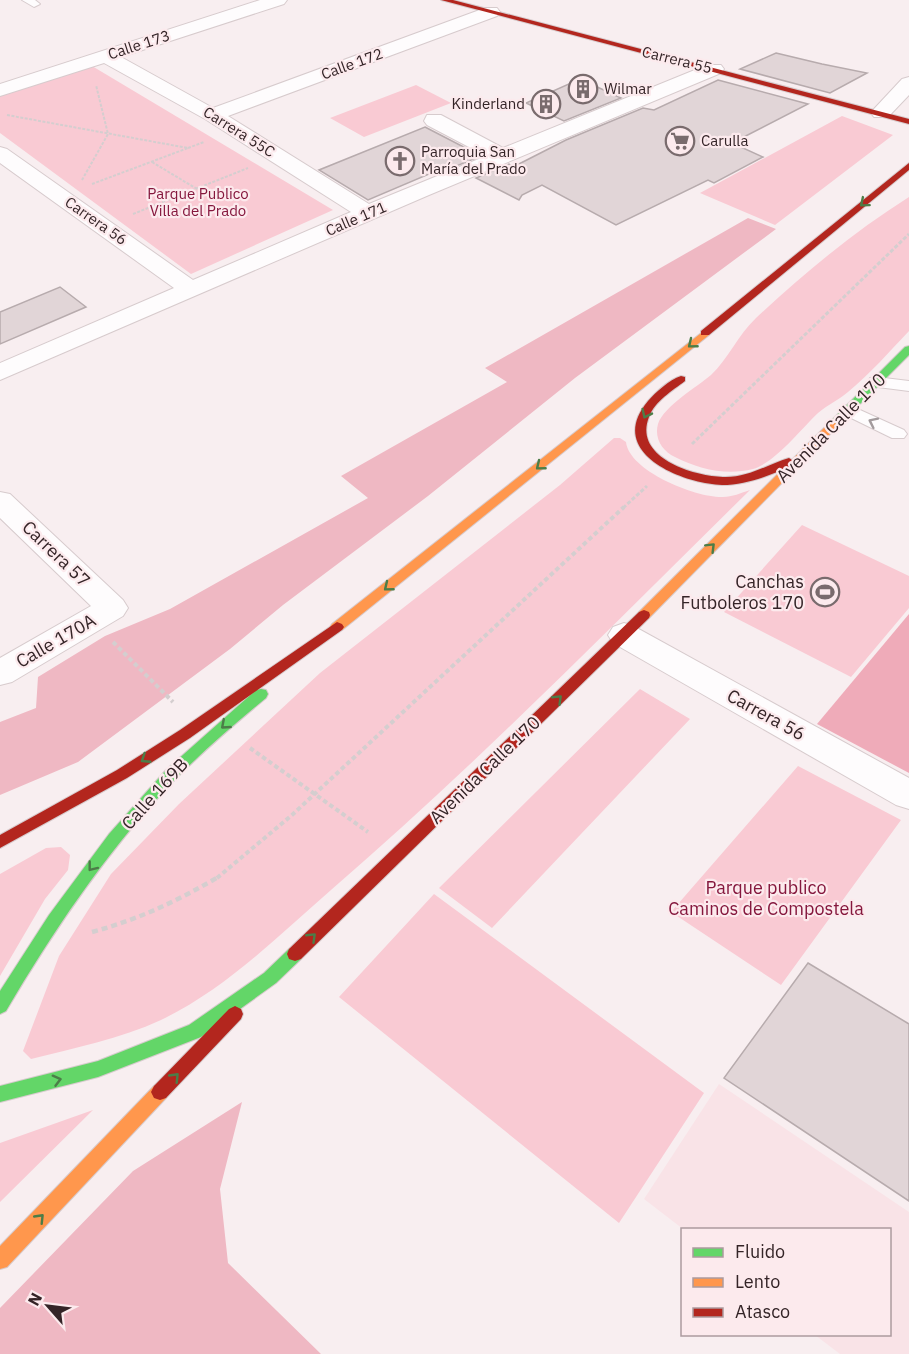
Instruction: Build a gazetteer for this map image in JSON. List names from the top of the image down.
{
  "streets": {
    "main road": ["Carrera 55", "Avenida Calle 170", "Calle 169B"],
    "street": [
      "Calle 173",
      "Calle 172",
      "Carrera 55C",
      "Calle 171",
      "Carrera 56",
      "Carrera 57",
      "Calle 170A"
    ]
  },
  "crossings": [
    ["Calle 173", "Carrera 55C"],
    ["Carrera 55", "Calle 172"],
    ["Carrera 55", "Calle 171"],
    ["Calle 172", "Carrera 55C"],
    ["Carrera 55C", "Calle 171"],
    ["Calle 171", "Carrera 56"],
    ["Carrera 56", "Avenida Calle 170"],
    ["Carrera 57", "Calle 170A"]
  ],
  "parks": ["Parque Publico Villa del Prado", "Parque publico Caminos de Compostela"],
  "places": {
    "building": ["Wilmar", "Kinderland"],
    "supermarket": ["Carulla"],
    "church": ["Parroquia San María del Prado"],
    "sports": ["Canchas Futboleros 170"]
  },
  "legend": ["Fluido", "Lento", "Atasco"],
  "north": "top left"
}
